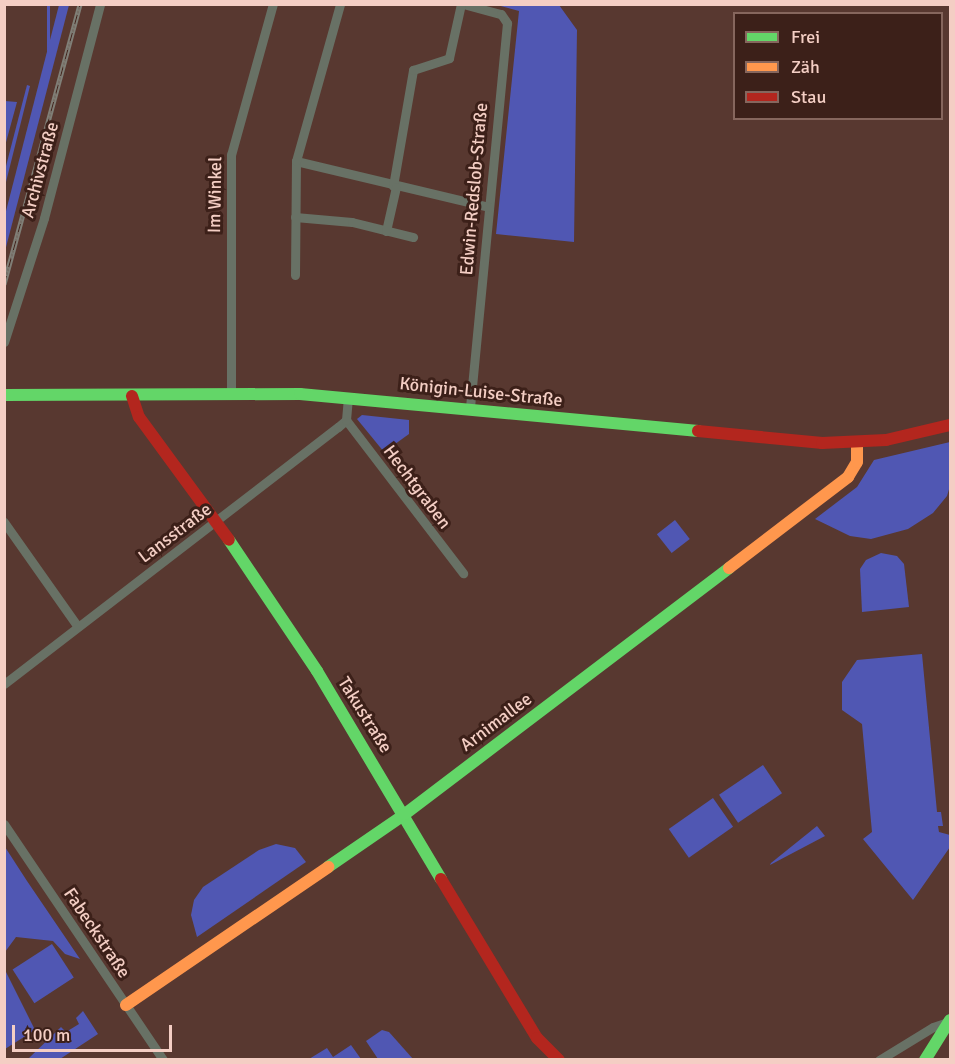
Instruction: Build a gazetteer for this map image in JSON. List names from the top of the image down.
{
  "streets": {
    "street": [
      "Archivstraße",
      "Edwin-Redslob-Straße",
      "Im Winkel",
      "Königin-Luise-Straße",
      "Hechtgraben",
      "Lansstraße",
      "Takustraße",
      "Arnimallee",
      "Fabeckstraße"
    ]
  },
  "crossings": [
    ["Edwin-Redslob-Straße", "Königin-Luise-Straße"],
    ["Im Winkel", "Königin-Luise-Straße"],
    ["Königin-Luise-Straße", "Takustraße"],
    ["Königin-Luise-Straße", "Arnimallee"],
    ["Hechtgraben", "Lansstraße"],
    ["Lansstraße", "Takustraße"],
    ["Takustraße", "Arnimallee"],
    ["Arnimallee", "Fabeckstraße"]
  ],
  "legend": ["Frei", "Zäh", "Stau"],
  "scale_bar": "100 m"
}
